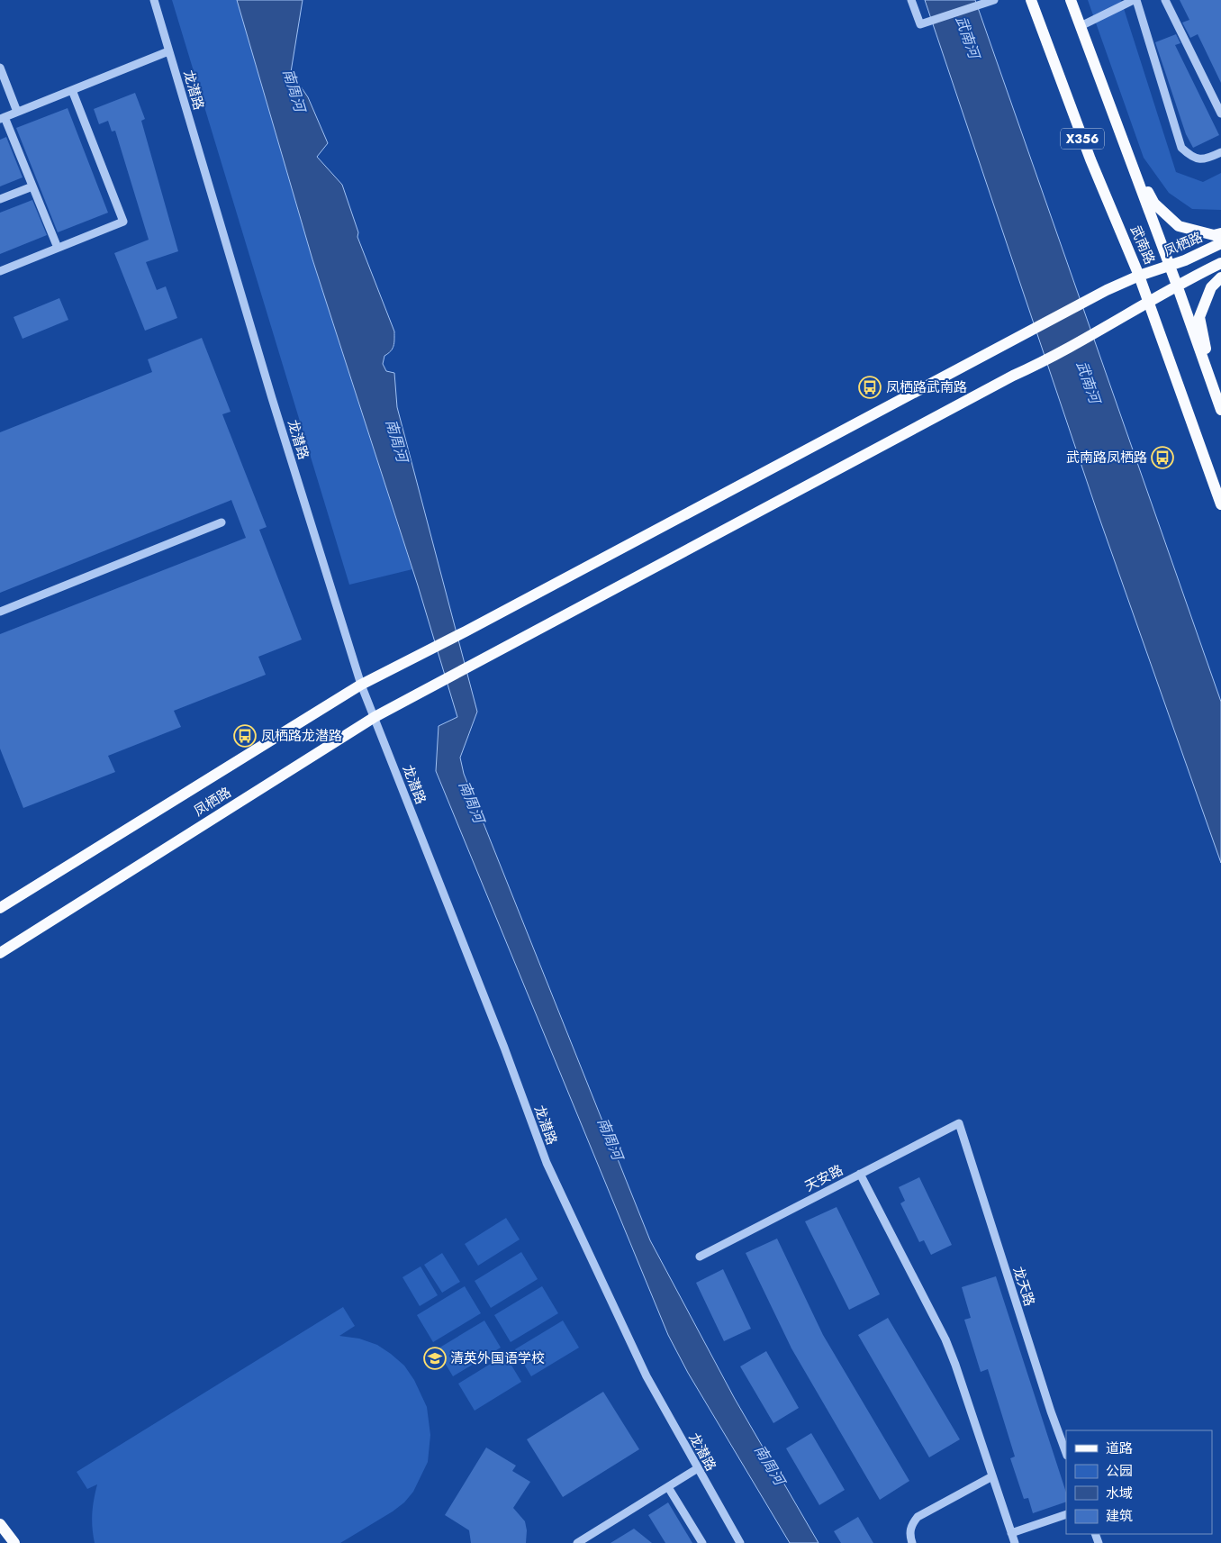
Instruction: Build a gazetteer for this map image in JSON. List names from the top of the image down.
{
  "streets": {
    "main road": ["X356", "凤栖路", "武南路"],
    "street": ["龙潜路", "天安路", "龙天路"]
  },
  "crossings": [
    ["龙潜路", "凤栖路"],
    ["凤栖路", "武南路"],
    ["天安路", "龙天路"]
  ],
  "water": ["武南河", "南周河"],
  "places": {
    "bus stop": ["凤栖路武南路", "武南路凤栖路", "凤栖路龙潜路"],
    "school or university": ["清英外国语学校"]
  },
  "legend": [
    "道路",
    "公园",
    "水域",
    "建筑"
  ]
}
